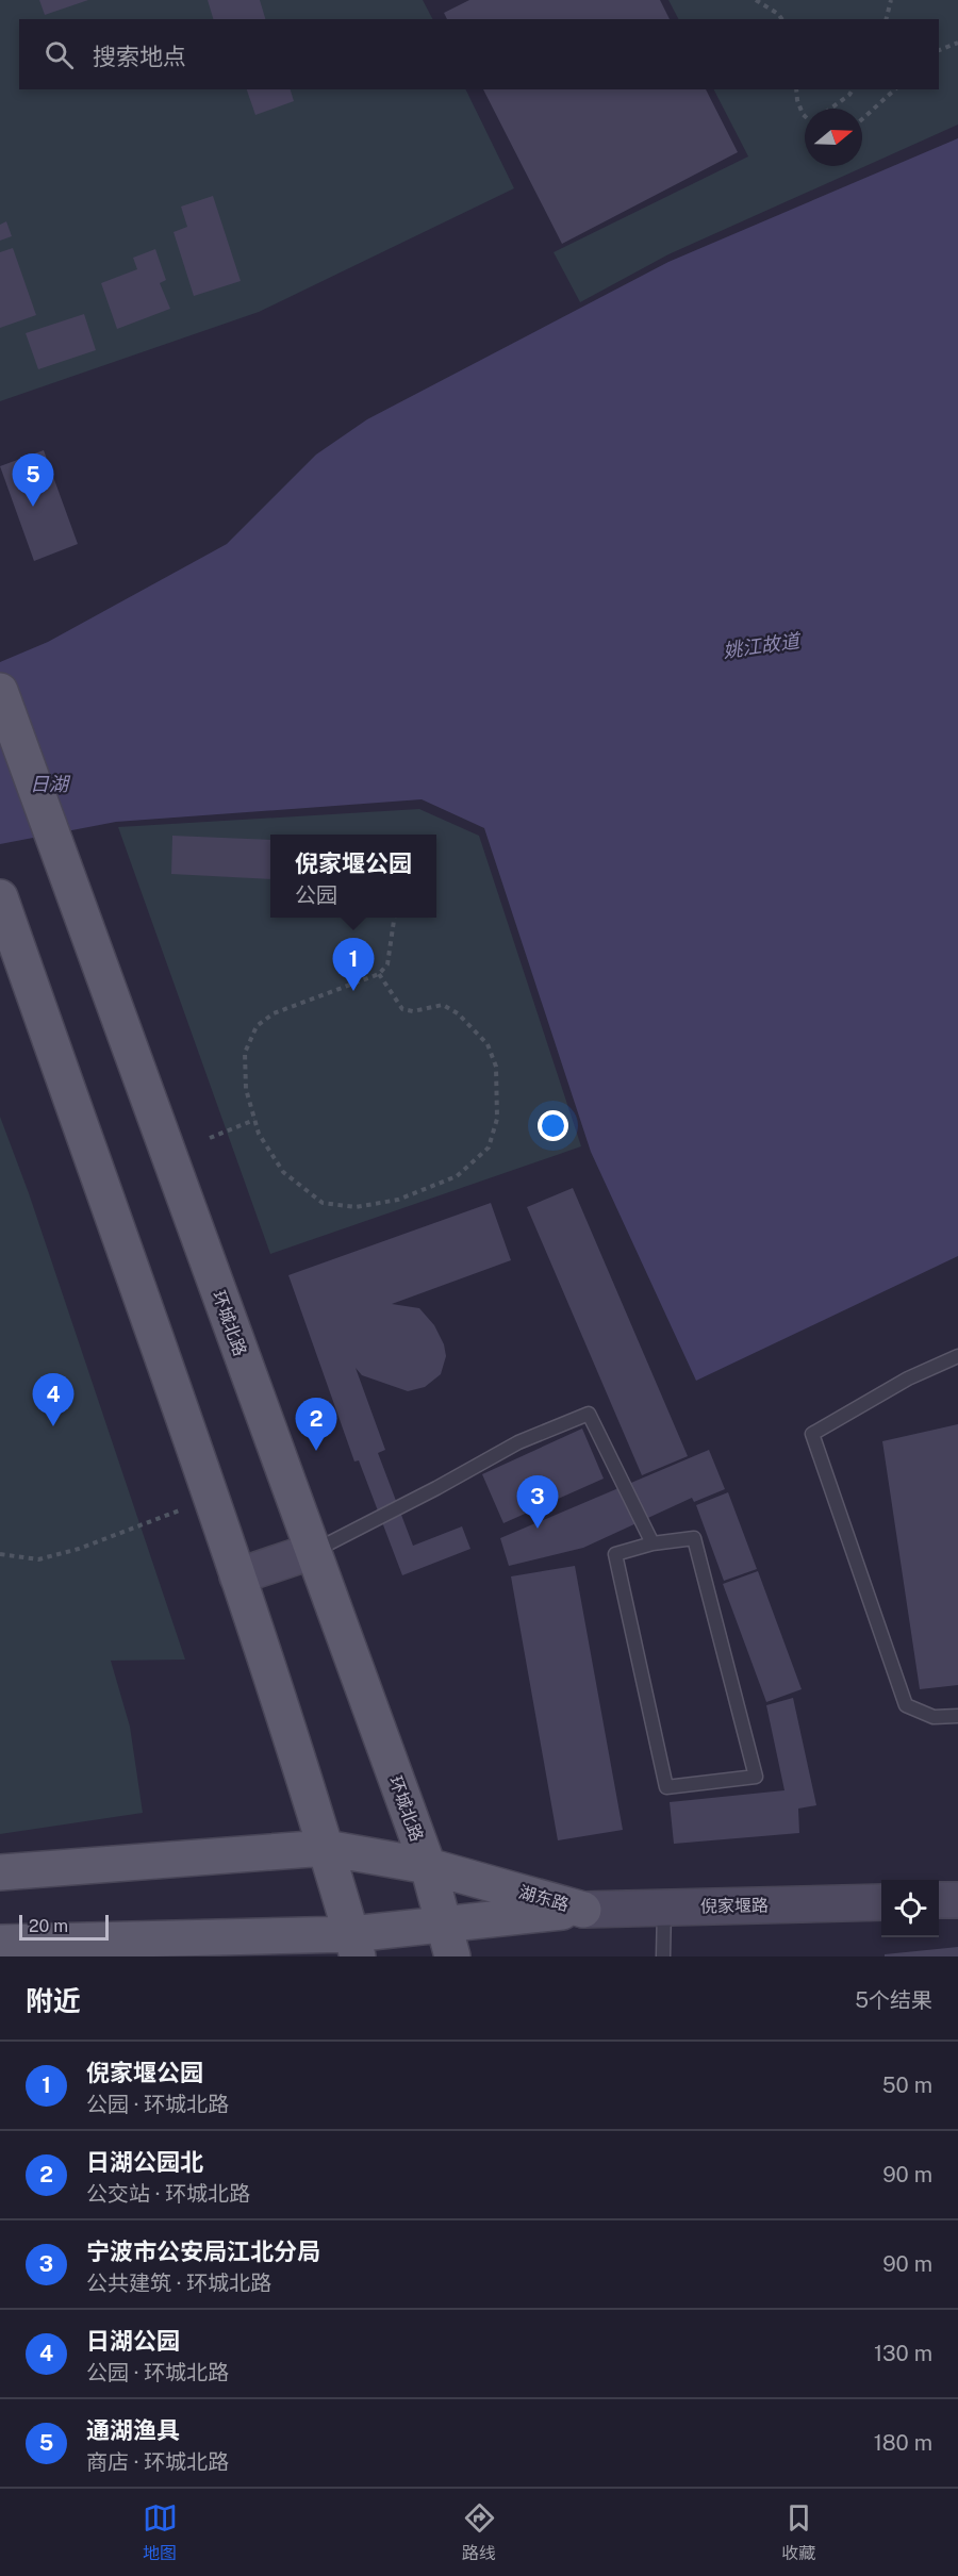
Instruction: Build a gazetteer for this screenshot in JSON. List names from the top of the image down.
{
  "streets": {
    "main road": ["环城北路", "湖东路", "倪家堰路"]
  },
  "crossings": [
    ["环城北路", "湖东路"],
    ["湖东路", "倪家堰路"]
  ],
  "water": ["姚江故道", "日湖"],
  "scale_bar": "20 m",
  "north": "right",
  "page": {
    "search": "搜索地点",
    "pins": [
      "5",
      "1",
      "4",
      "2",
      "3"
    ],
    "popup": ["倪家堰公园", "公园"],
    "scale": "20 m",
    "heading": ["附近", "5个结果"],
    "list": [
      {
        "mark": "1",
        "name": "倪家堰公园",
        "note": "公园 · 环城北路",
        "value": "50 m"
      },
      {
        "mark": "2",
        "name": "日湖公园北",
        "note": "公交站 · 环城北路",
        "value": "90 m"
      },
      {
        "mark": "3",
        "name": "宁波市公安局江北分局",
        "note": "公共建筑 · 环城北路",
        "value": "90 m"
      },
      {
        "mark": "4",
        "name": "日湖公园",
        "note": "公园 · 环城北路",
        "value": "130 m"
      },
      {
        "mark": "5",
        "name": "通湖渔具",
        "note": "商店 · 环城北路",
        "value": "180 m"
      }
    ],
    "nav": ["地图", "路线", "收藏"]
  }
}
